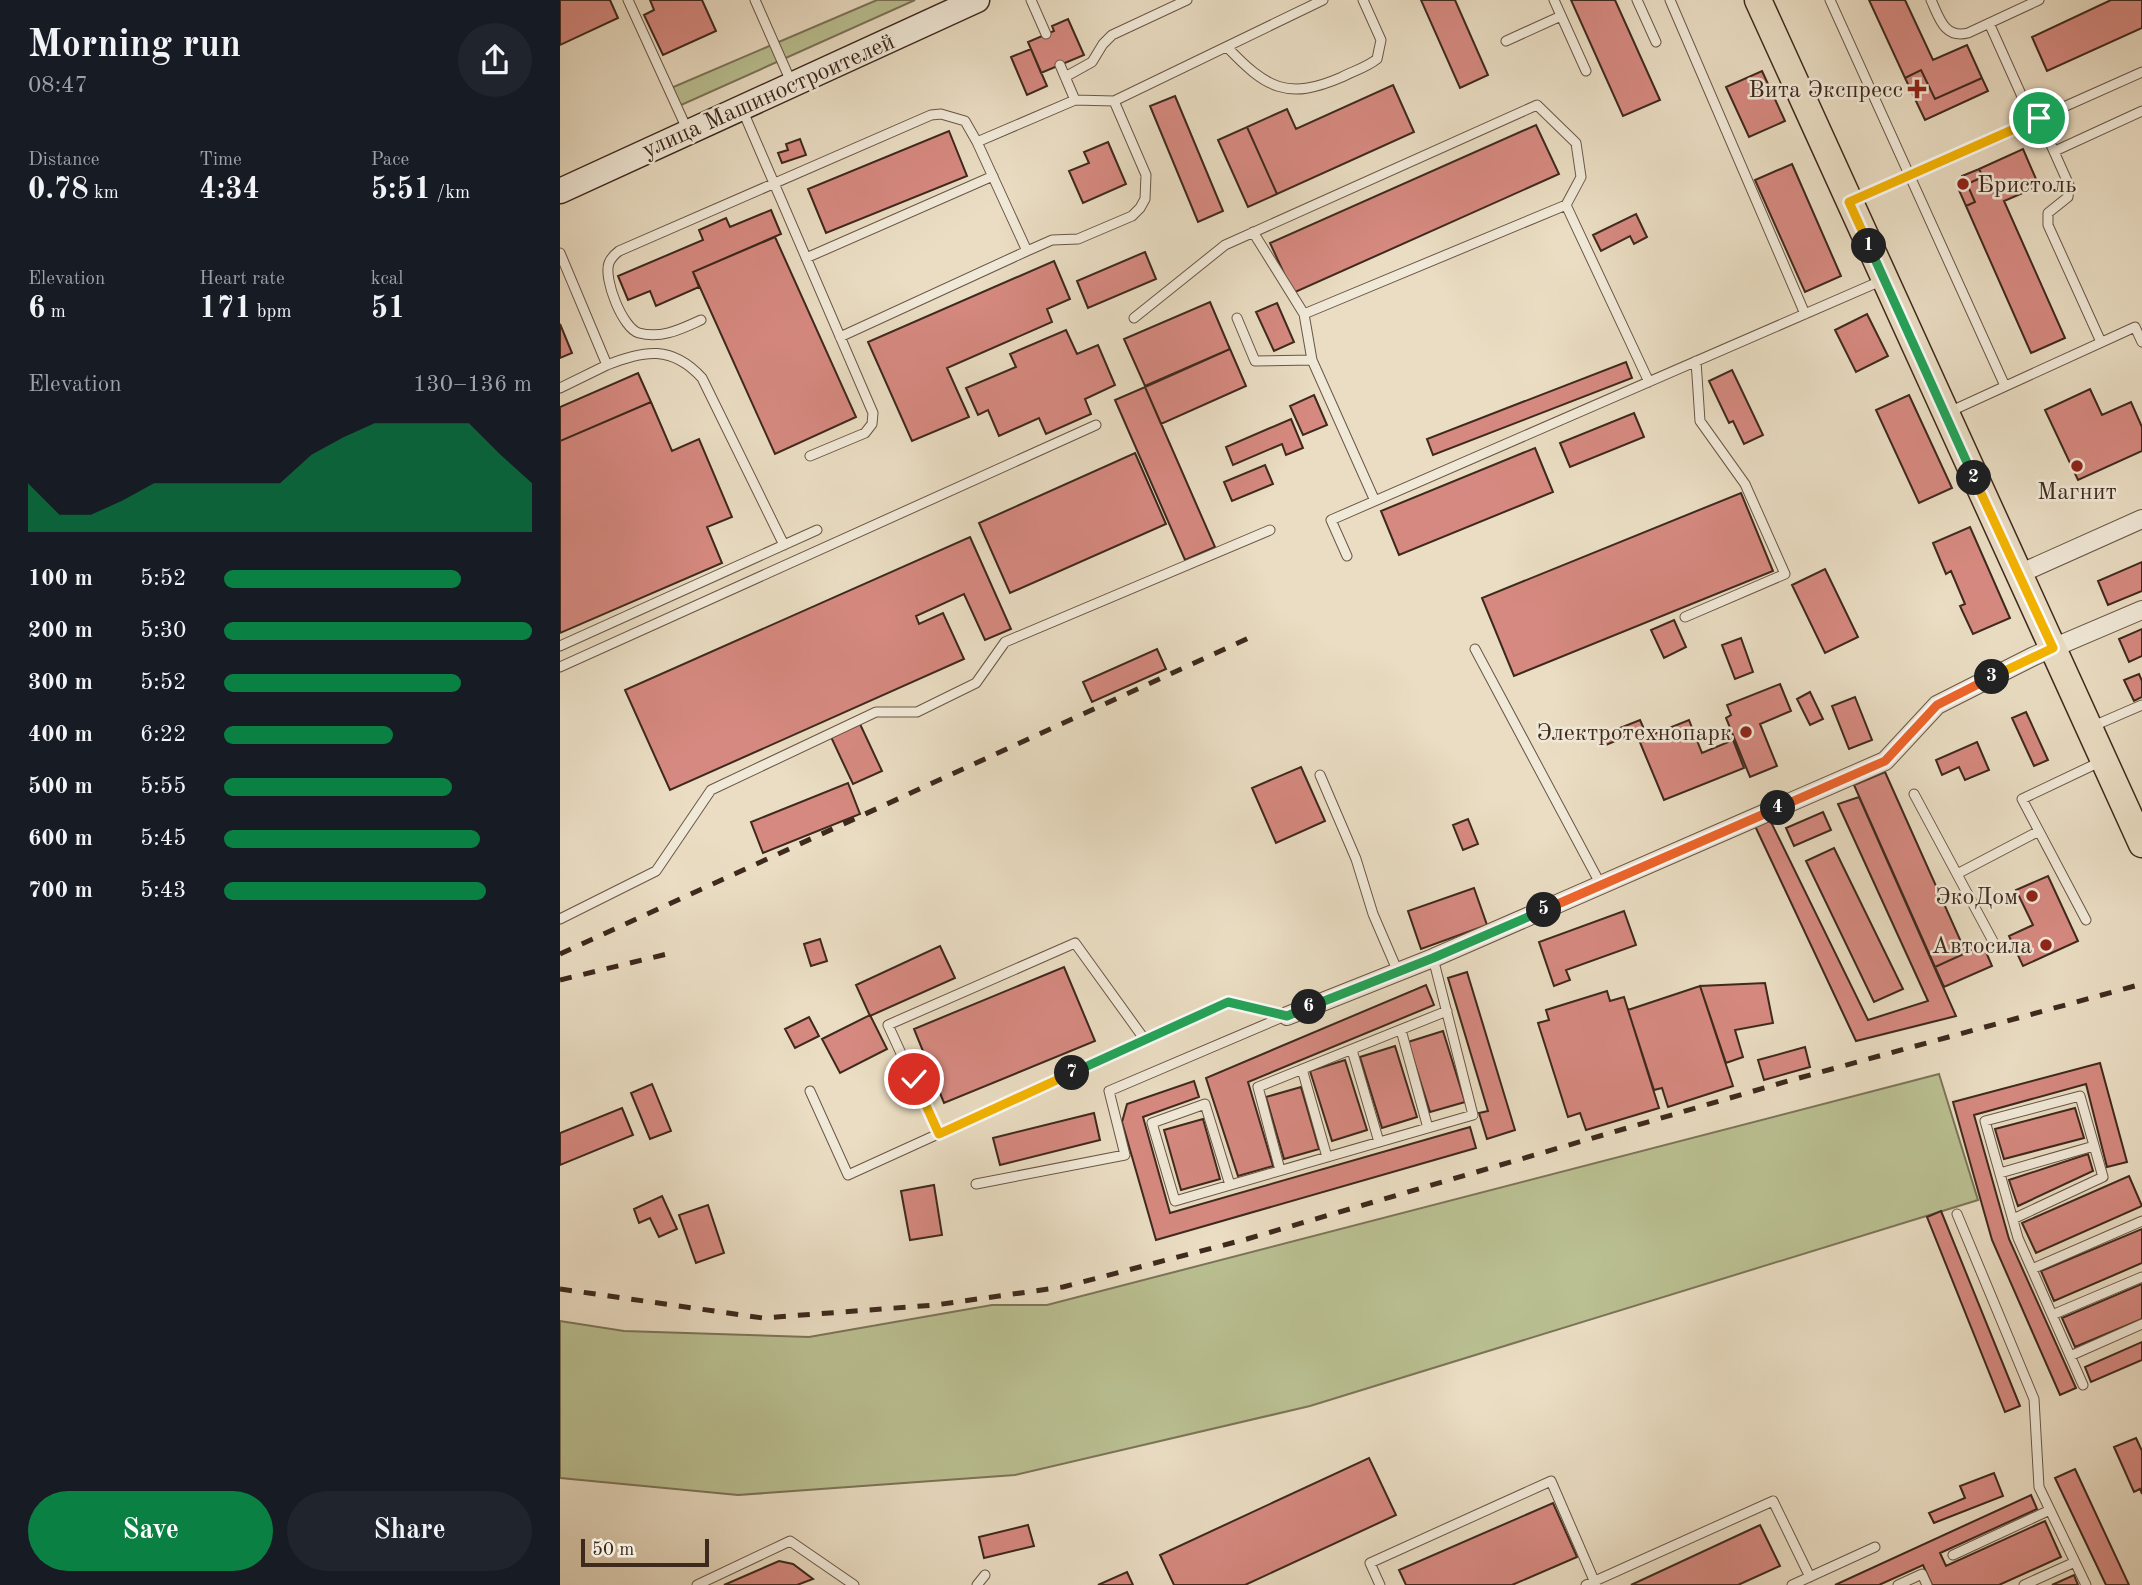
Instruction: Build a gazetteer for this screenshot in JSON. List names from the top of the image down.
{
  "streets": {
    "main road": ["улица Машиностроителей"]
  },
  "places": {
    "health": ["Вита Экспресс"],
    "other": [
      "Бристоль",
      "Магнит",
      "Электротехнопарк",
      "ЭкоДом",
      "Автосила"
    ]
  },
  "scale_bar": "50 m",
  "page": {
    "heading": ["Morning run", "08:47"],
    "stats": [
      ["Distance", "0.78 km"],
      ["Time", "4:34"],
      ["Pace", "5:51 /km"],
      ["Elevation", "6 m"],
      ["Heart rate", "171 bpm"],
      ["kcal", "51"]
    ],
    "pins": [
      "1",
      "2",
      "3",
      "4",
      "5",
      "6",
      "7"
    ],
    "chart": ["Elevation", "130–136 m"],
    "list": [
      {
        "name": "100 m",
        "note": "5:52"
      },
      {
        "name": "200 m",
        "note": "5:30"
      },
      {
        "name": "300 m",
        "note": "5:52"
      },
      {
        "name": "400 m",
        "note": "6:22"
      },
      {
        "name": "500 m",
        "note": "5:55"
      },
      {
        "name": "600 m",
        "note": "5:45"
      },
      {
        "name": "700 m",
        "note": "5:43"
      }
    ],
    "buttons": ["Save", "Share"],
    "scale": "50 m"
  }
}
